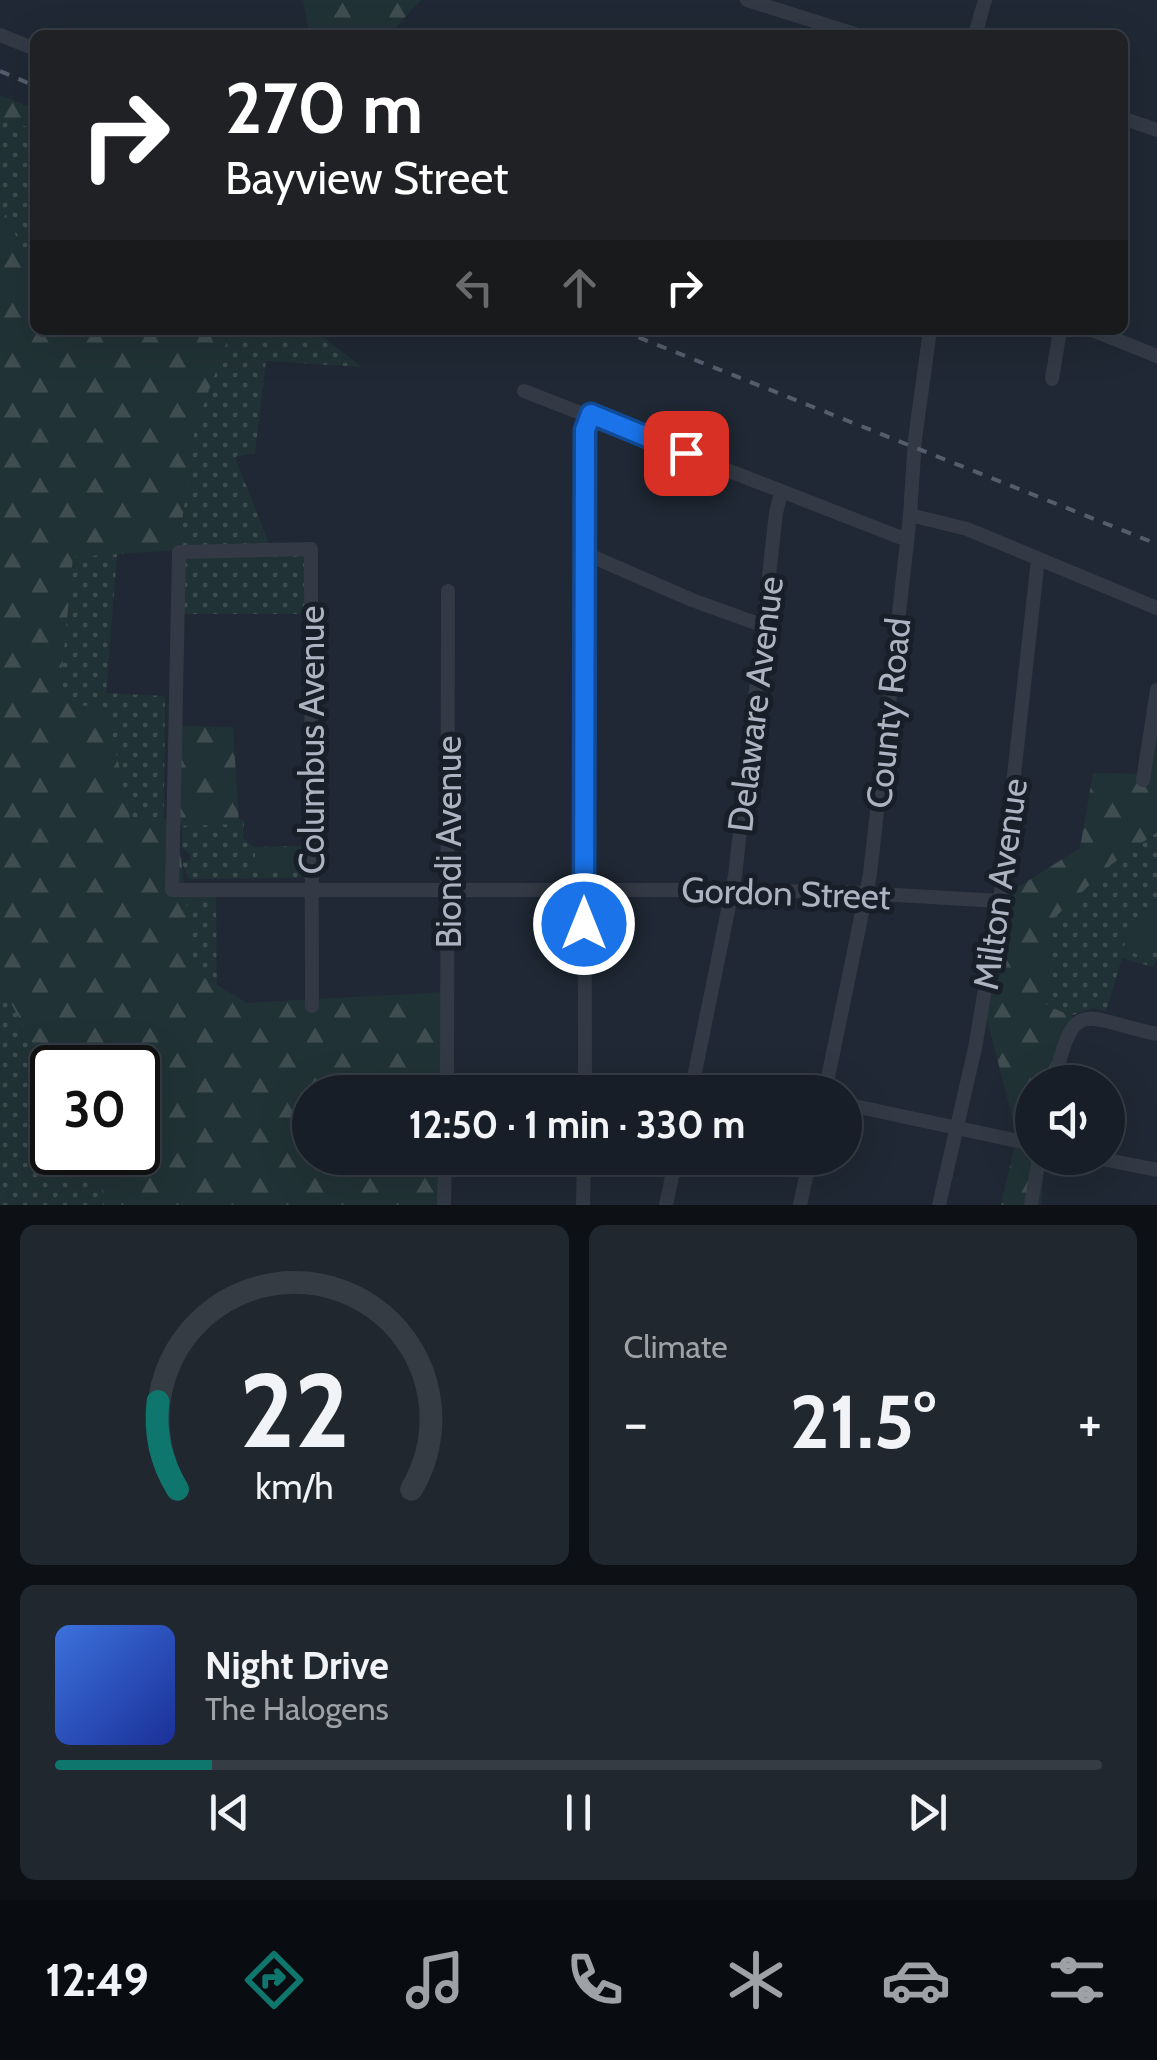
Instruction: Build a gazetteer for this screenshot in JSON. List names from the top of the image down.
{
  "streets": {
    "street": [
      "Delaware Avenue",
      "County Road",
      "Columbus Avenue",
      "Biondi Avenue",
      "Milton Avenue",
      "Gordon Street"
    ]
  },
  "crossings": [
    ["Delaware Avenue", "Gordon Street"],
    ["County Road", "Gordon Street"],
    ["Columbus Avenue", "Gordon Street"],
    ["Biondi Avenue", "Gordon Street"],
    ["Milton Avenue", "Gordon Street"]
  ],
  "page": {
    "turn": ["270 m", "Bayview Street"],
    "limit": "30",
    "trip": "12:50 · 1 min · 330 m",
    "tile": "Climate",
    "heat": ["−", "21.5°", "+"],
    "song": ["Night Drive", "The Halogens"],
    "tabs": "12:49",
    "gauge": ["22", "km/h"]
  }
}
